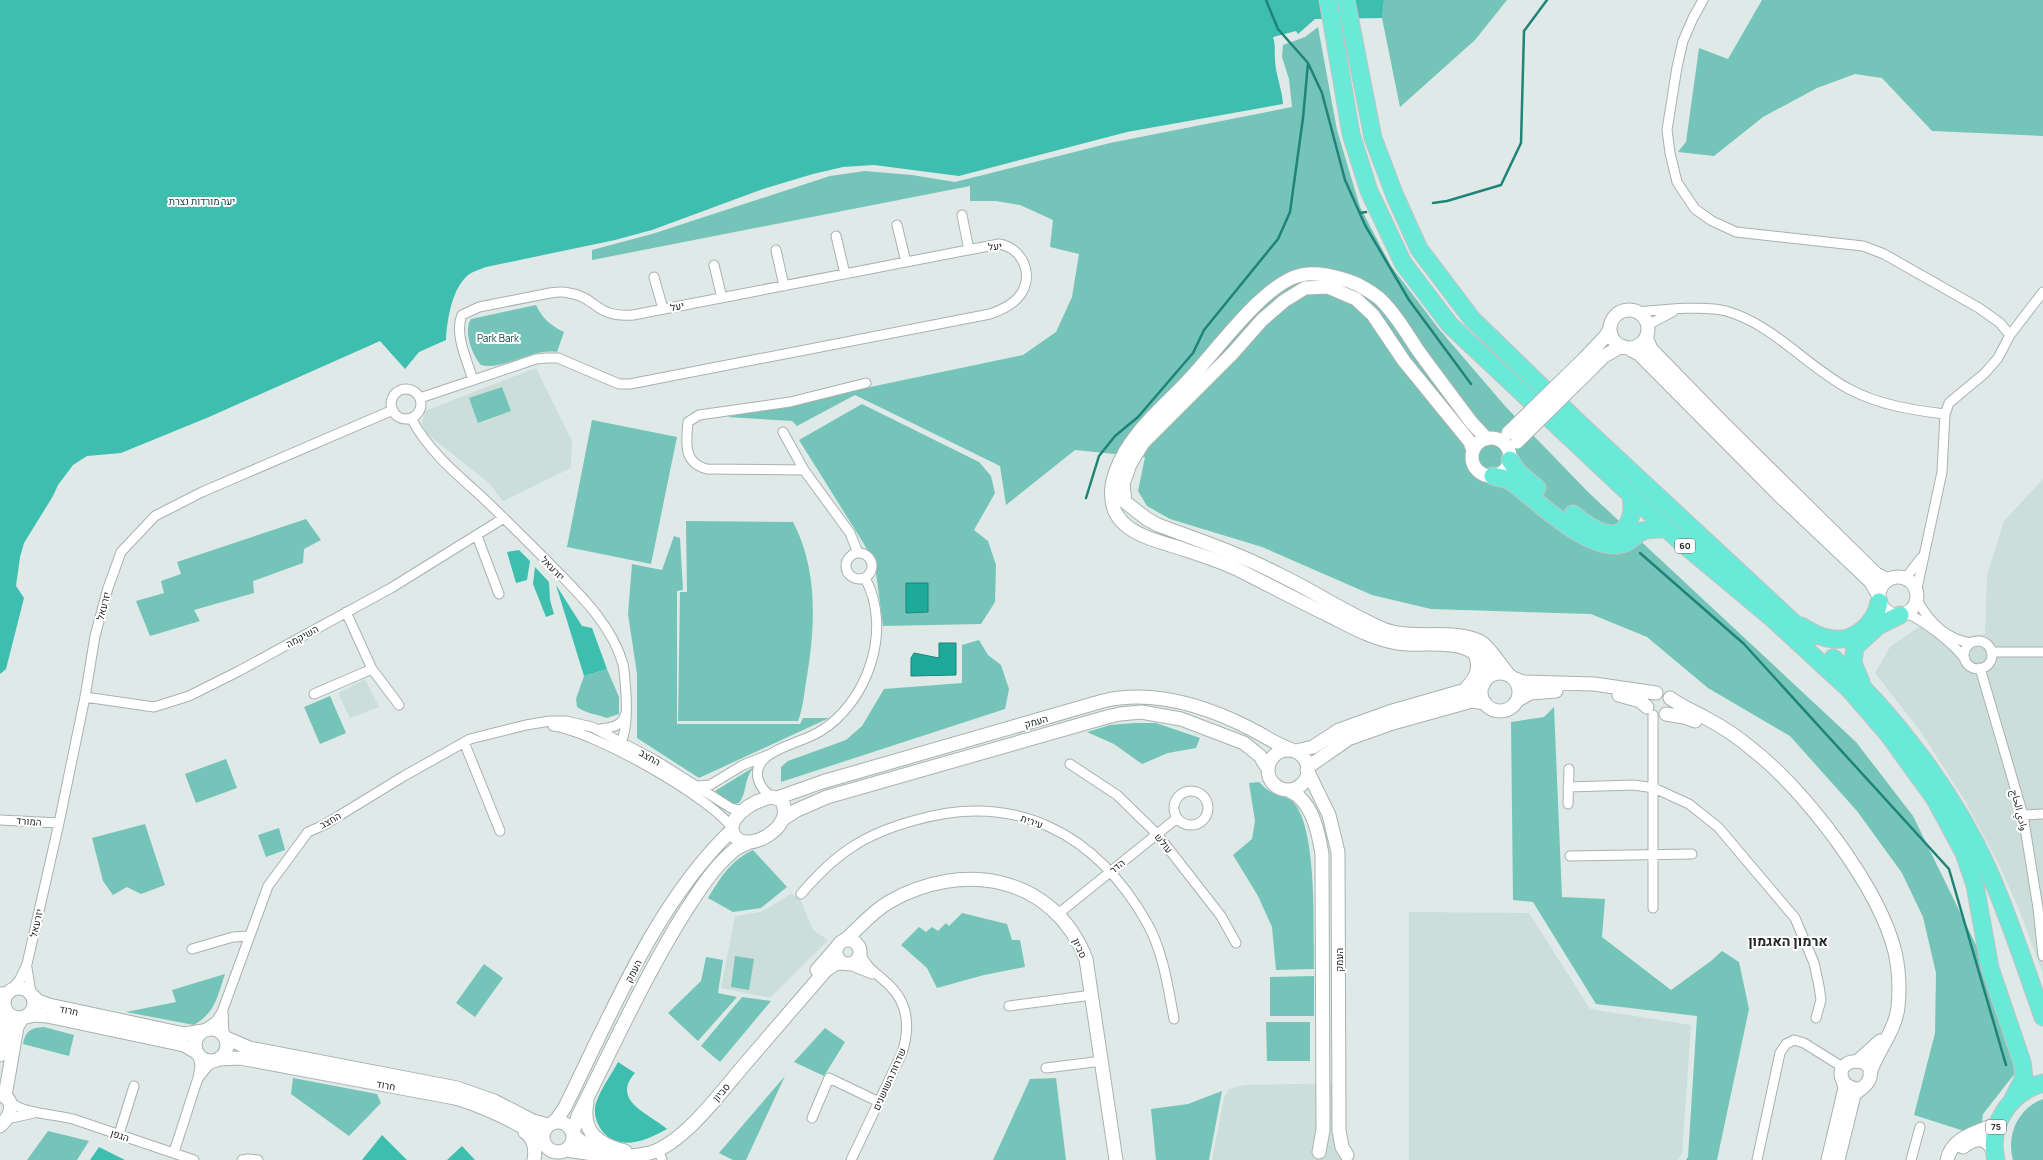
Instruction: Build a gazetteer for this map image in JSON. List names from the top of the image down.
{
  "streets": {
    "highway": ["60", "75"],
    "street": [
      "יעל",
      "יזרעאל",
      "השיקמה",
      "העמק",
      "החצב",
      "وادي الحاج",
      "המורד",
      "עירית",
      "עולש",
      "הדר",
      "סביון",
      "חרוד",
      "שדרות השושנים",
      "הגפן"
    ]
  },
  "crossings": [
    ["60", "75"],
    ["יזרעאל", "השיקמה"],
    ["יזרעאל", "החצב"],
    ["יזרעאל", "המורד"],
    ["יזרעאל", "חרוד"],
    ["העמק", "החצב"],
    ["העמק", "סביון"],
    ["העמק", "חרוד"],
    ["החצב", "חרוד"],
    ["עירית", "הדר"],
    ["עולש", "הדר"],
    ["הדר", "סביון"],
    ["סביון", "חרוד"],
    ["סביון", "שדרות השושנים"]
  ],
  "districts": ["ארמון האגמון"],
  "parks": ["יער מורדות נצרת", "Park Bark"]
}
